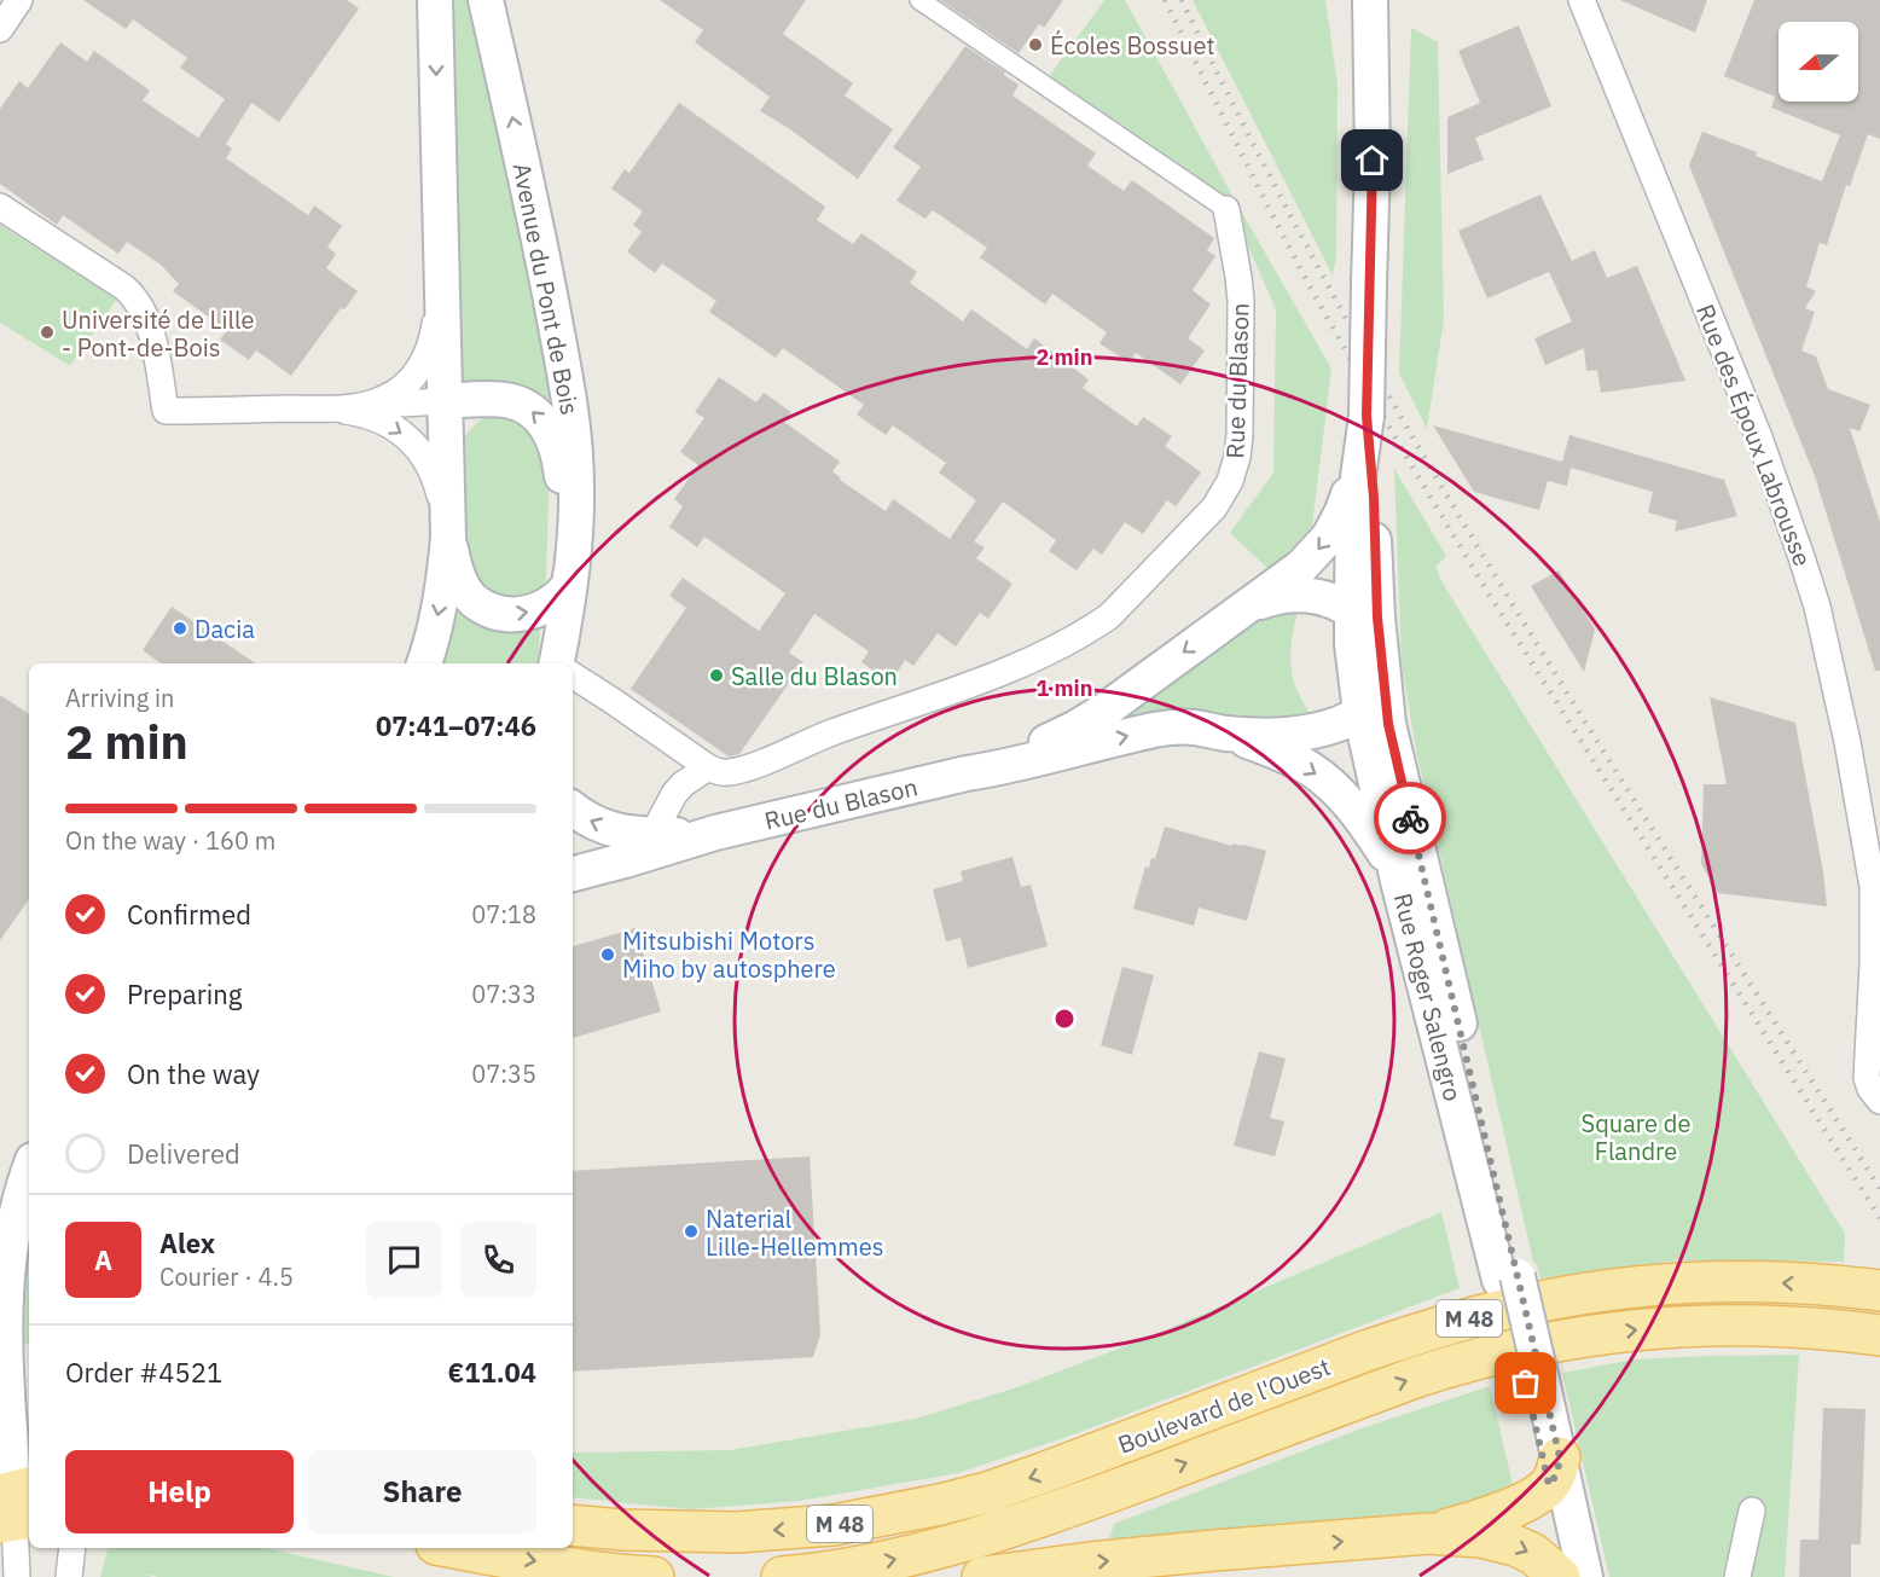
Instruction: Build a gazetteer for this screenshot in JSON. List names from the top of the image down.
{
  "streets": {
    "main road": [
      "Avenue du Pont de Bois",
      "Rue du Blason",
      "Rue Roger Salengro",
      "M 48",
      "Boulevard de l'Ouest"
    ],
    "street": ["Rue des Époux Labrousse"]
  },
  "crossings": [
    ["Rue du Blason", "Rue Roger Salengro"]
  ],
  "parks": ["Square de Flandre"],
  "places": [
    "Écoles Bossuet",
    "Université de Lille - Pont-de-Bois",
    "Dacia",
    "Salle du Blason",
    "Mitsubishi Motors Miho by autosphere",
    "Naterial Lille-Hellemmes"
  ],
  "north": "left",
  "page": {
    "heading": ["2 min", "Arriving in", "07:41–07:46"],
    "panel": [
      "Alex",
      "Courier · 4.5",
      "Order #4521",
      "€11.04"
    ],
    "bar": "On the way · 160 m",
    "list": [
      ["Confirmed", "07:18"],
      ["Preparing", "07:33"],
      ["On the way", "07:35"],
      "Delivered"
    ],
    "round": "A",
    "buttons": ["Help", "Share"]
  },
  "rings": ["2 min", "1 min"]
}
